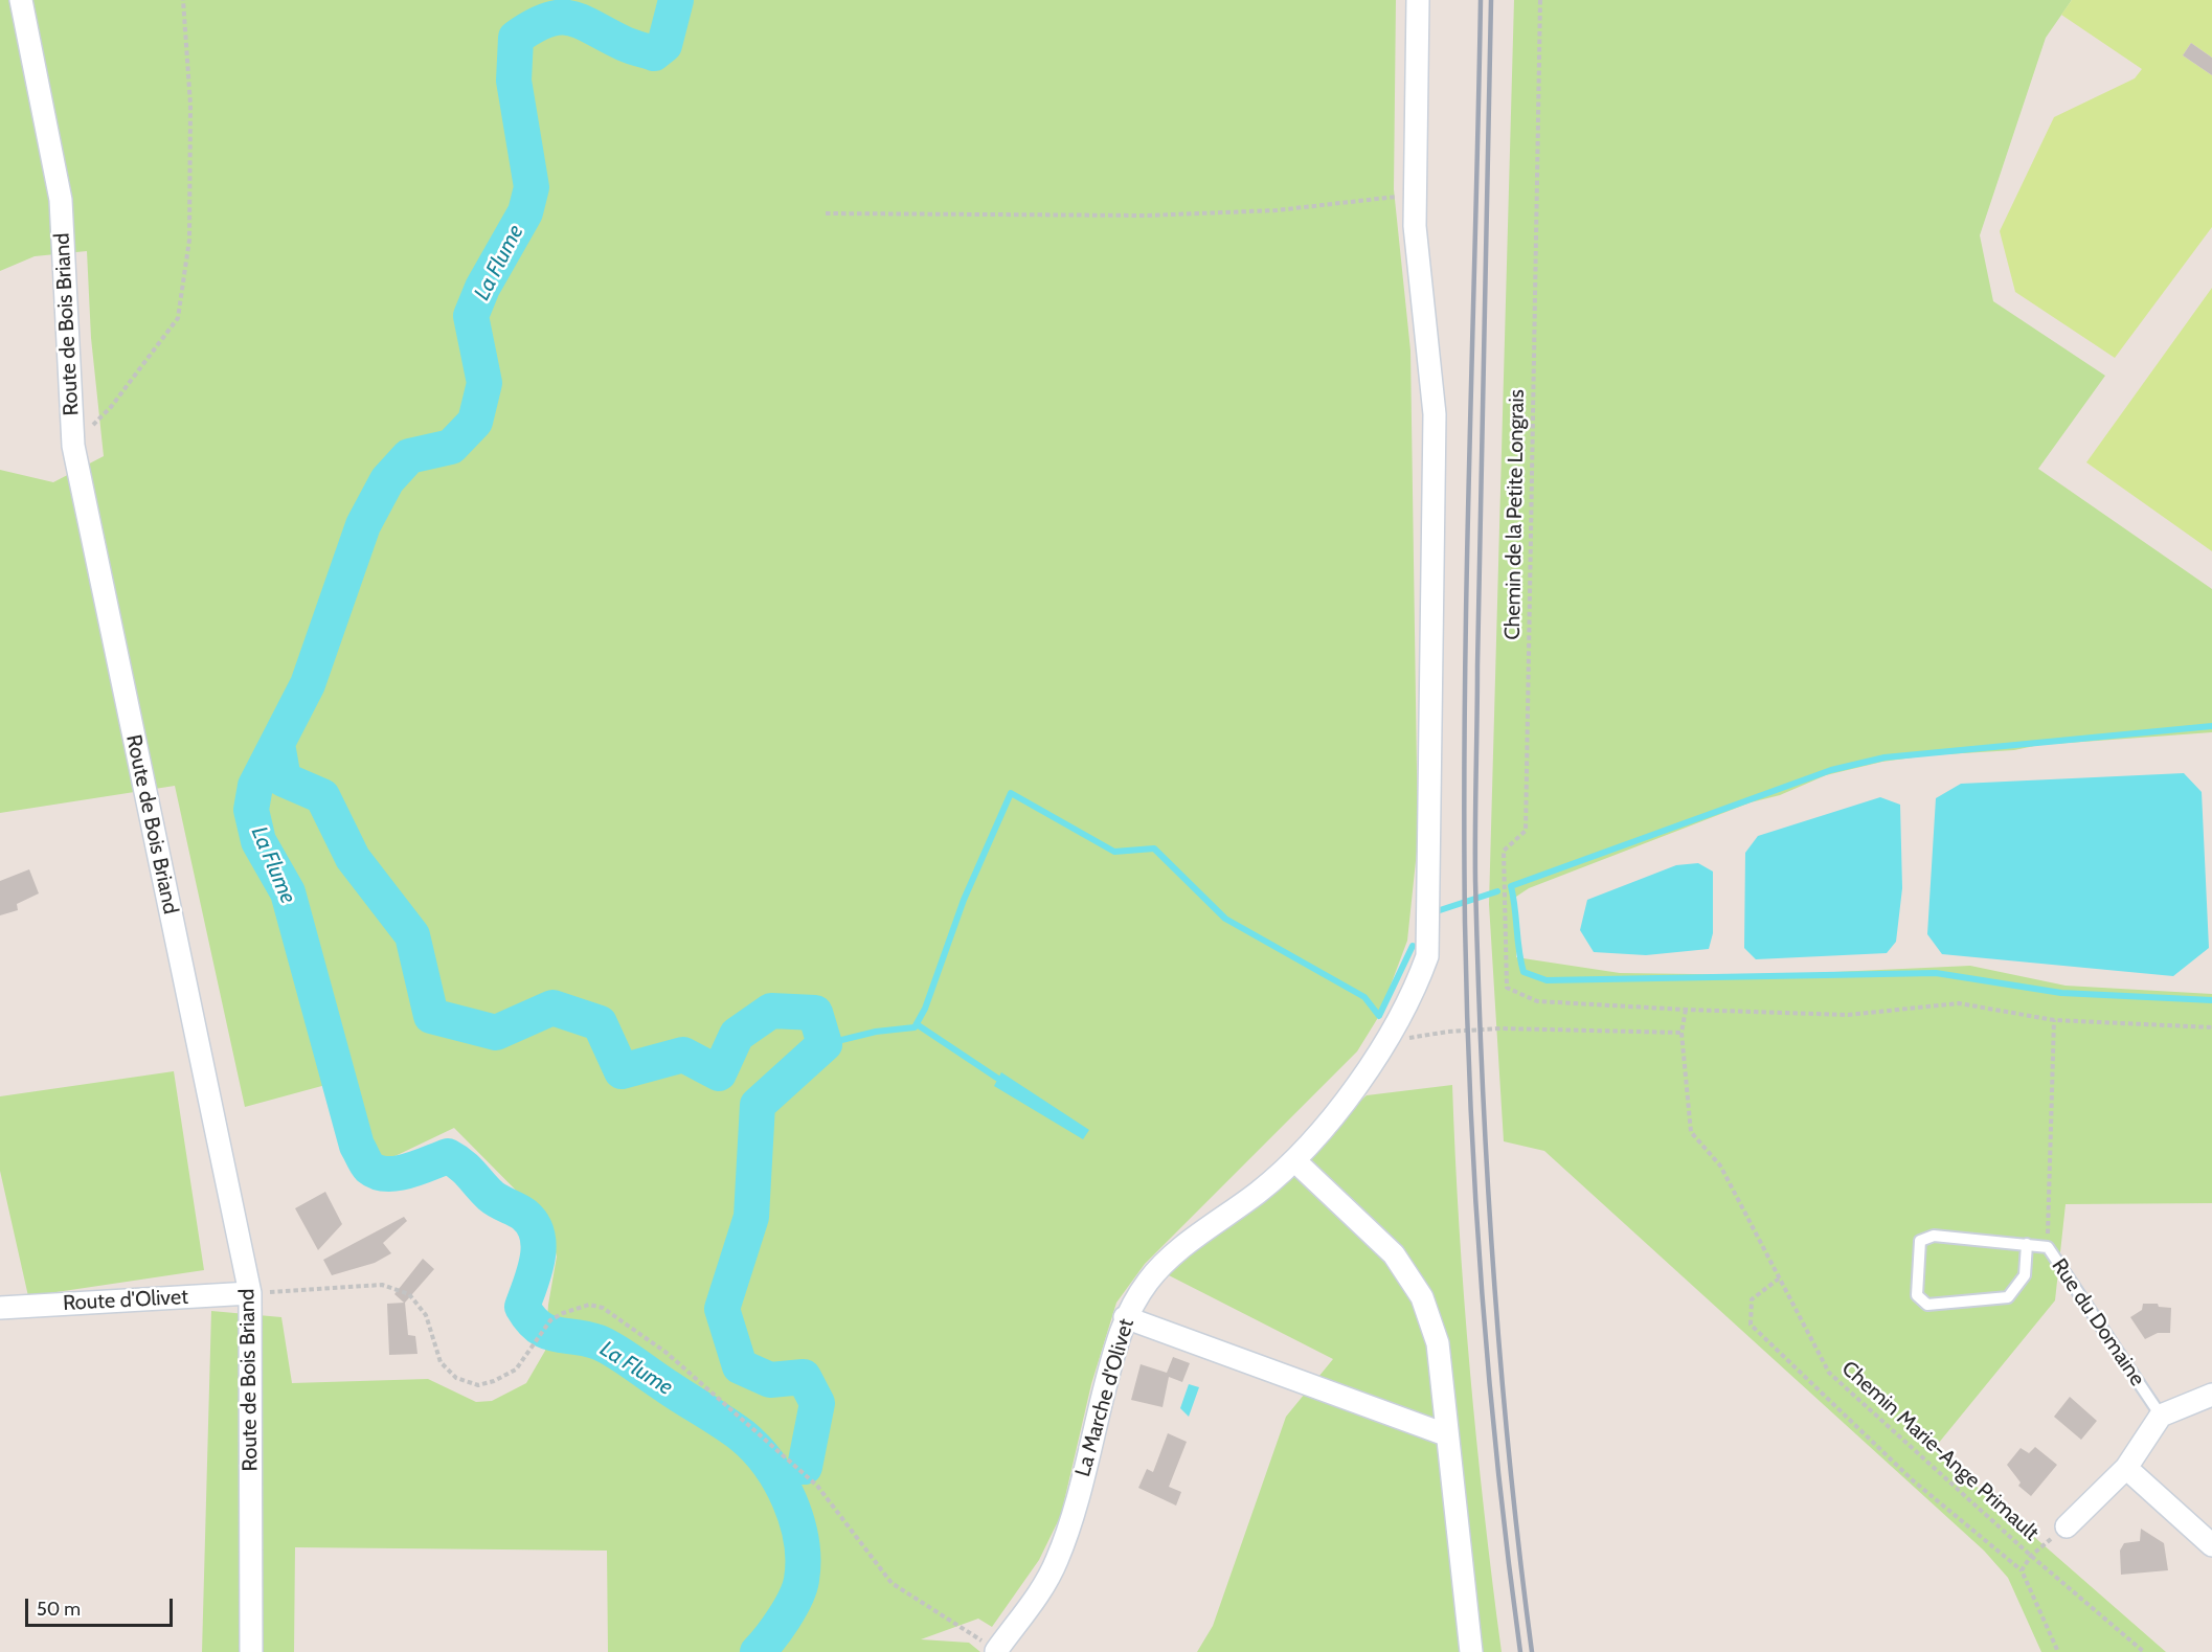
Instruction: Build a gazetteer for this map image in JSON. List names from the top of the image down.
{
  "streets": {
    "street": ["Route de Bois Briand", "Route d'Olivet", "La Marche d'Olivet"],
    "lane": ["Rue du Domaine"],
    "path": ["Chemin de la Petite Longrais", "Chemin Marie-Ange Primault"]
  },
  "crossings": [
    ["Route de Bois Briand", "Route d'Olivet"],
    ["Chemin de la Petite Longrais", "Chemin Marie-Ange Primault"]
  ],
  "water": ["La Flume"],
  "scale_bar": "50 m"
}
